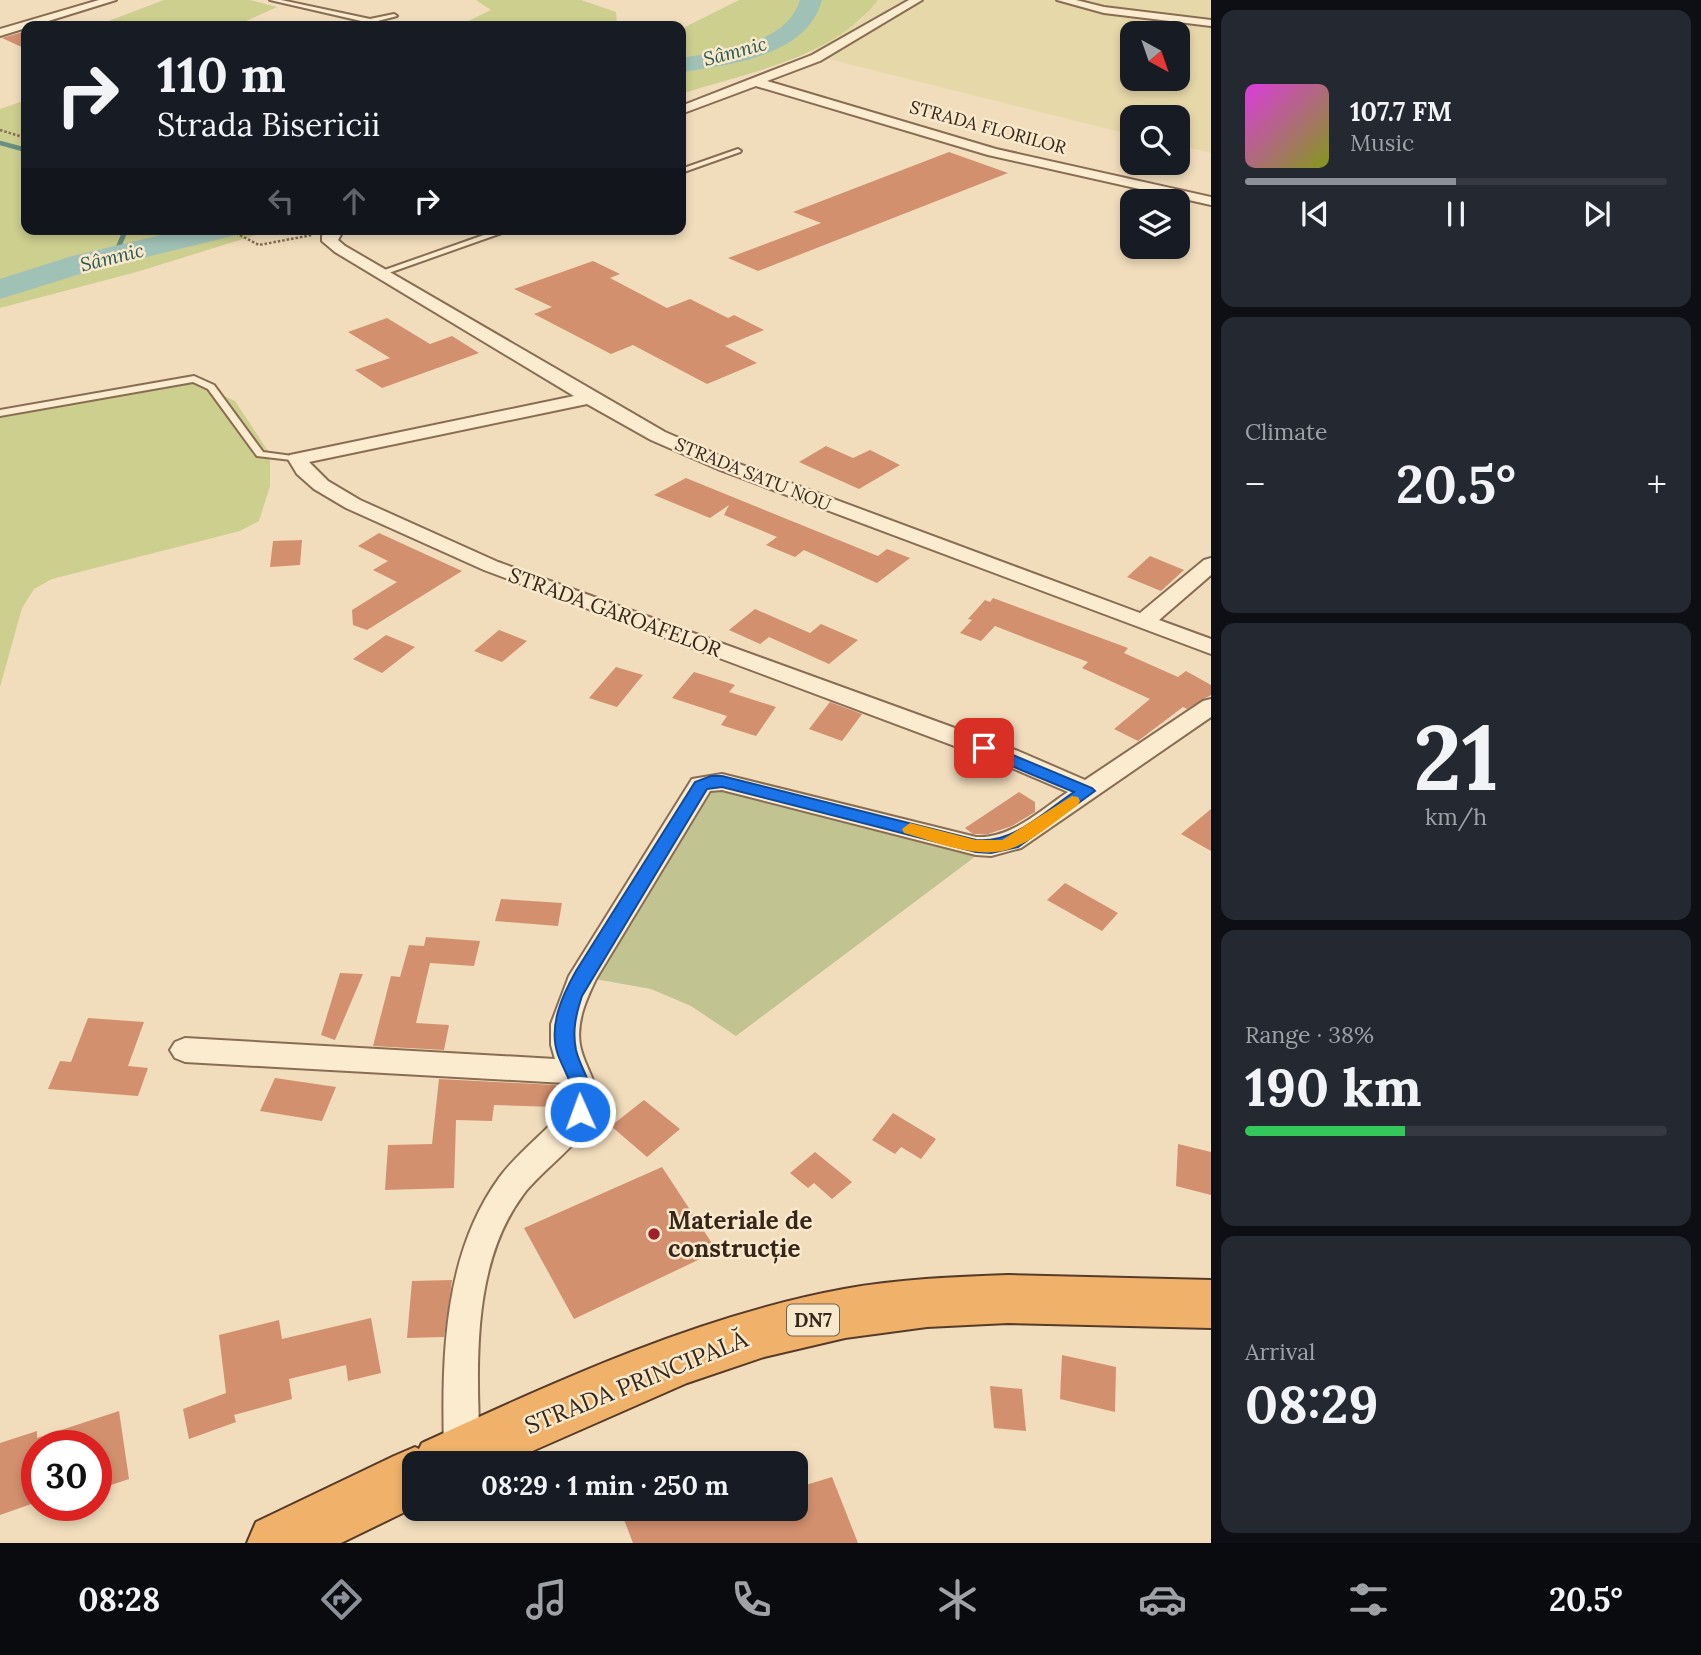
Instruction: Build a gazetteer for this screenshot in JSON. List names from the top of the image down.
{
  "streets": {
    "highway": ["DN7", "STRADA PRINCIPALĂ"],
    "street": ["STRADA FLORILOR", "STRADA SATU NOU", "STRADA GAROAFELOR"]
  },
  "water": ["Sâmnic"],
  "places": ["Materiale de construcție"],
  "north": "bottom right",
  "page": {
    "turn": ["110 m", "Strada Bisericii"],
    "song": ["107.7 FM", "Music"],
    "tile": [
      "Climate",
      ["21", "km/h"],
      ["Range · 38%", "190 km"],
      ["Arrival", "08:29"]
    ],
    "heat": ["−", "20.5°", "+"],
    "limit": "30",
    "trip": "08:29 · 1 min · 250 m",
    "tabs": ["08:28", "20.5°"]
  }
}
